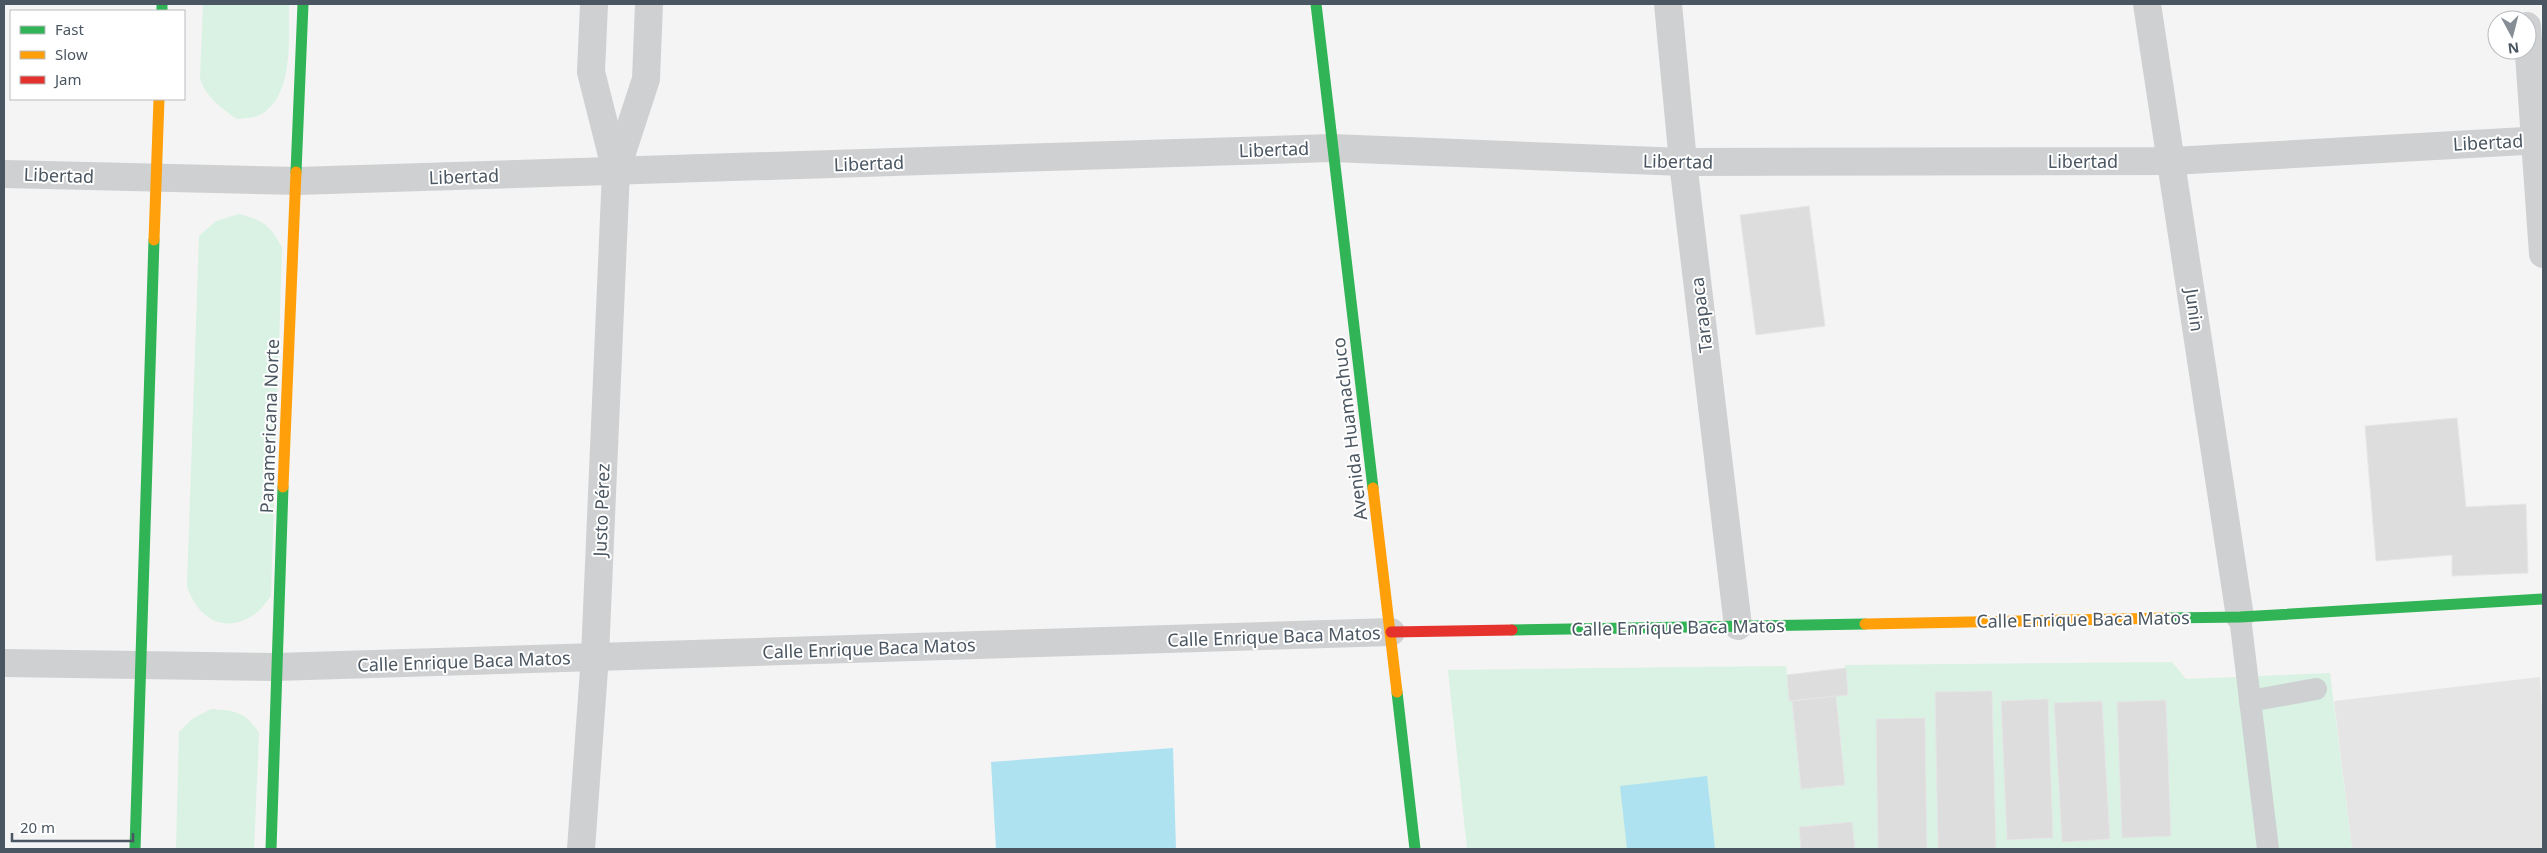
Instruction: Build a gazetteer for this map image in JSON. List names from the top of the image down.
{
  "streets": {
    "main road": ["Panamericana Norte", "Avenida Huamachuco", "Calle Enrique Baca Matos"],
    "street": [
      "Libertad",
      "Junin",
      "Tarapaca",
      "Justo Pérez"
    ]
  },
  "crossings": [
    ["Libertad", "Junin"],
    ["Libertad", "Tarapaca"],
    ["Libertad", "Panamericana Norte"],
    ["Libertad", "Avenida Huamachuco"],
    ["Libertad", "Justo Pérez"],
    ["Junin", "Calle Enrique Baca Matos"],
    ["Tarapaca", "Calle Enrique Baca Matos"],
    ["Panamericana Norte", "Calle Enrique Baca Matos"],
    ["Avenida Huamachuco", "Calle Enrique Baca Matos"],
    ["Justo Pérez", "Calle Enrique Baca Matos"]
  ],
  "legend": ["Fast", "Slow", "Jam"],
  "scale_bar": "20 m",
  "north": "bottom"
}
